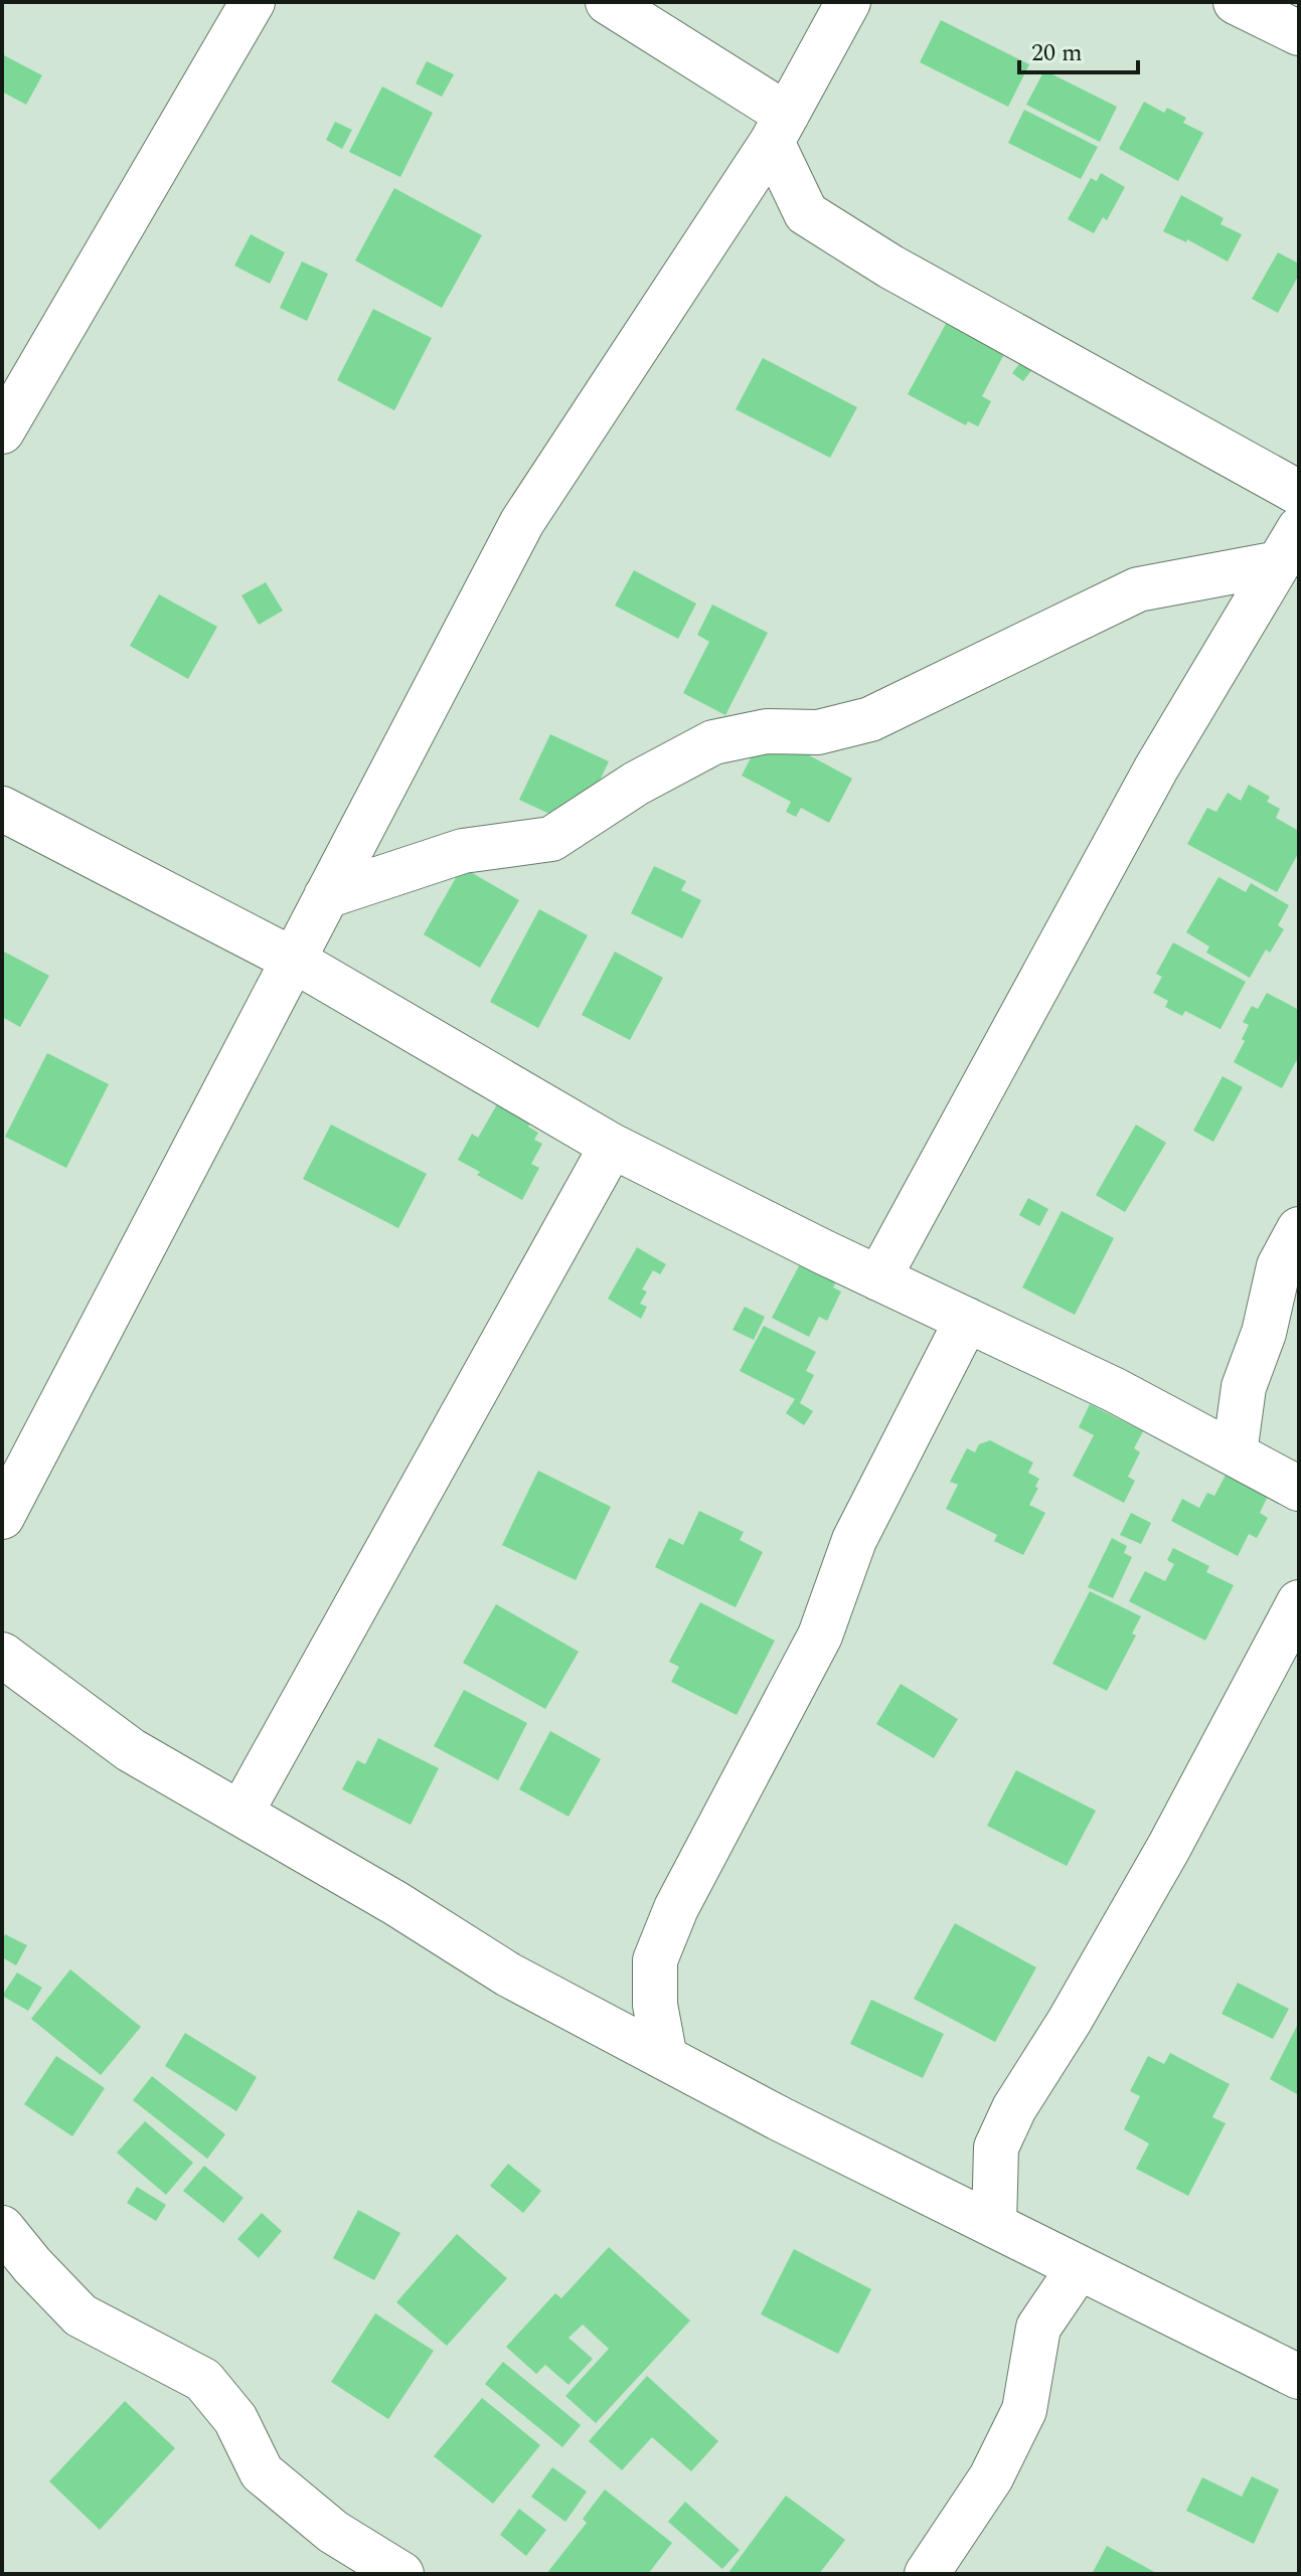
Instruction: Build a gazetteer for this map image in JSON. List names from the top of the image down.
{
  "scale_bar": "20 m"
}
